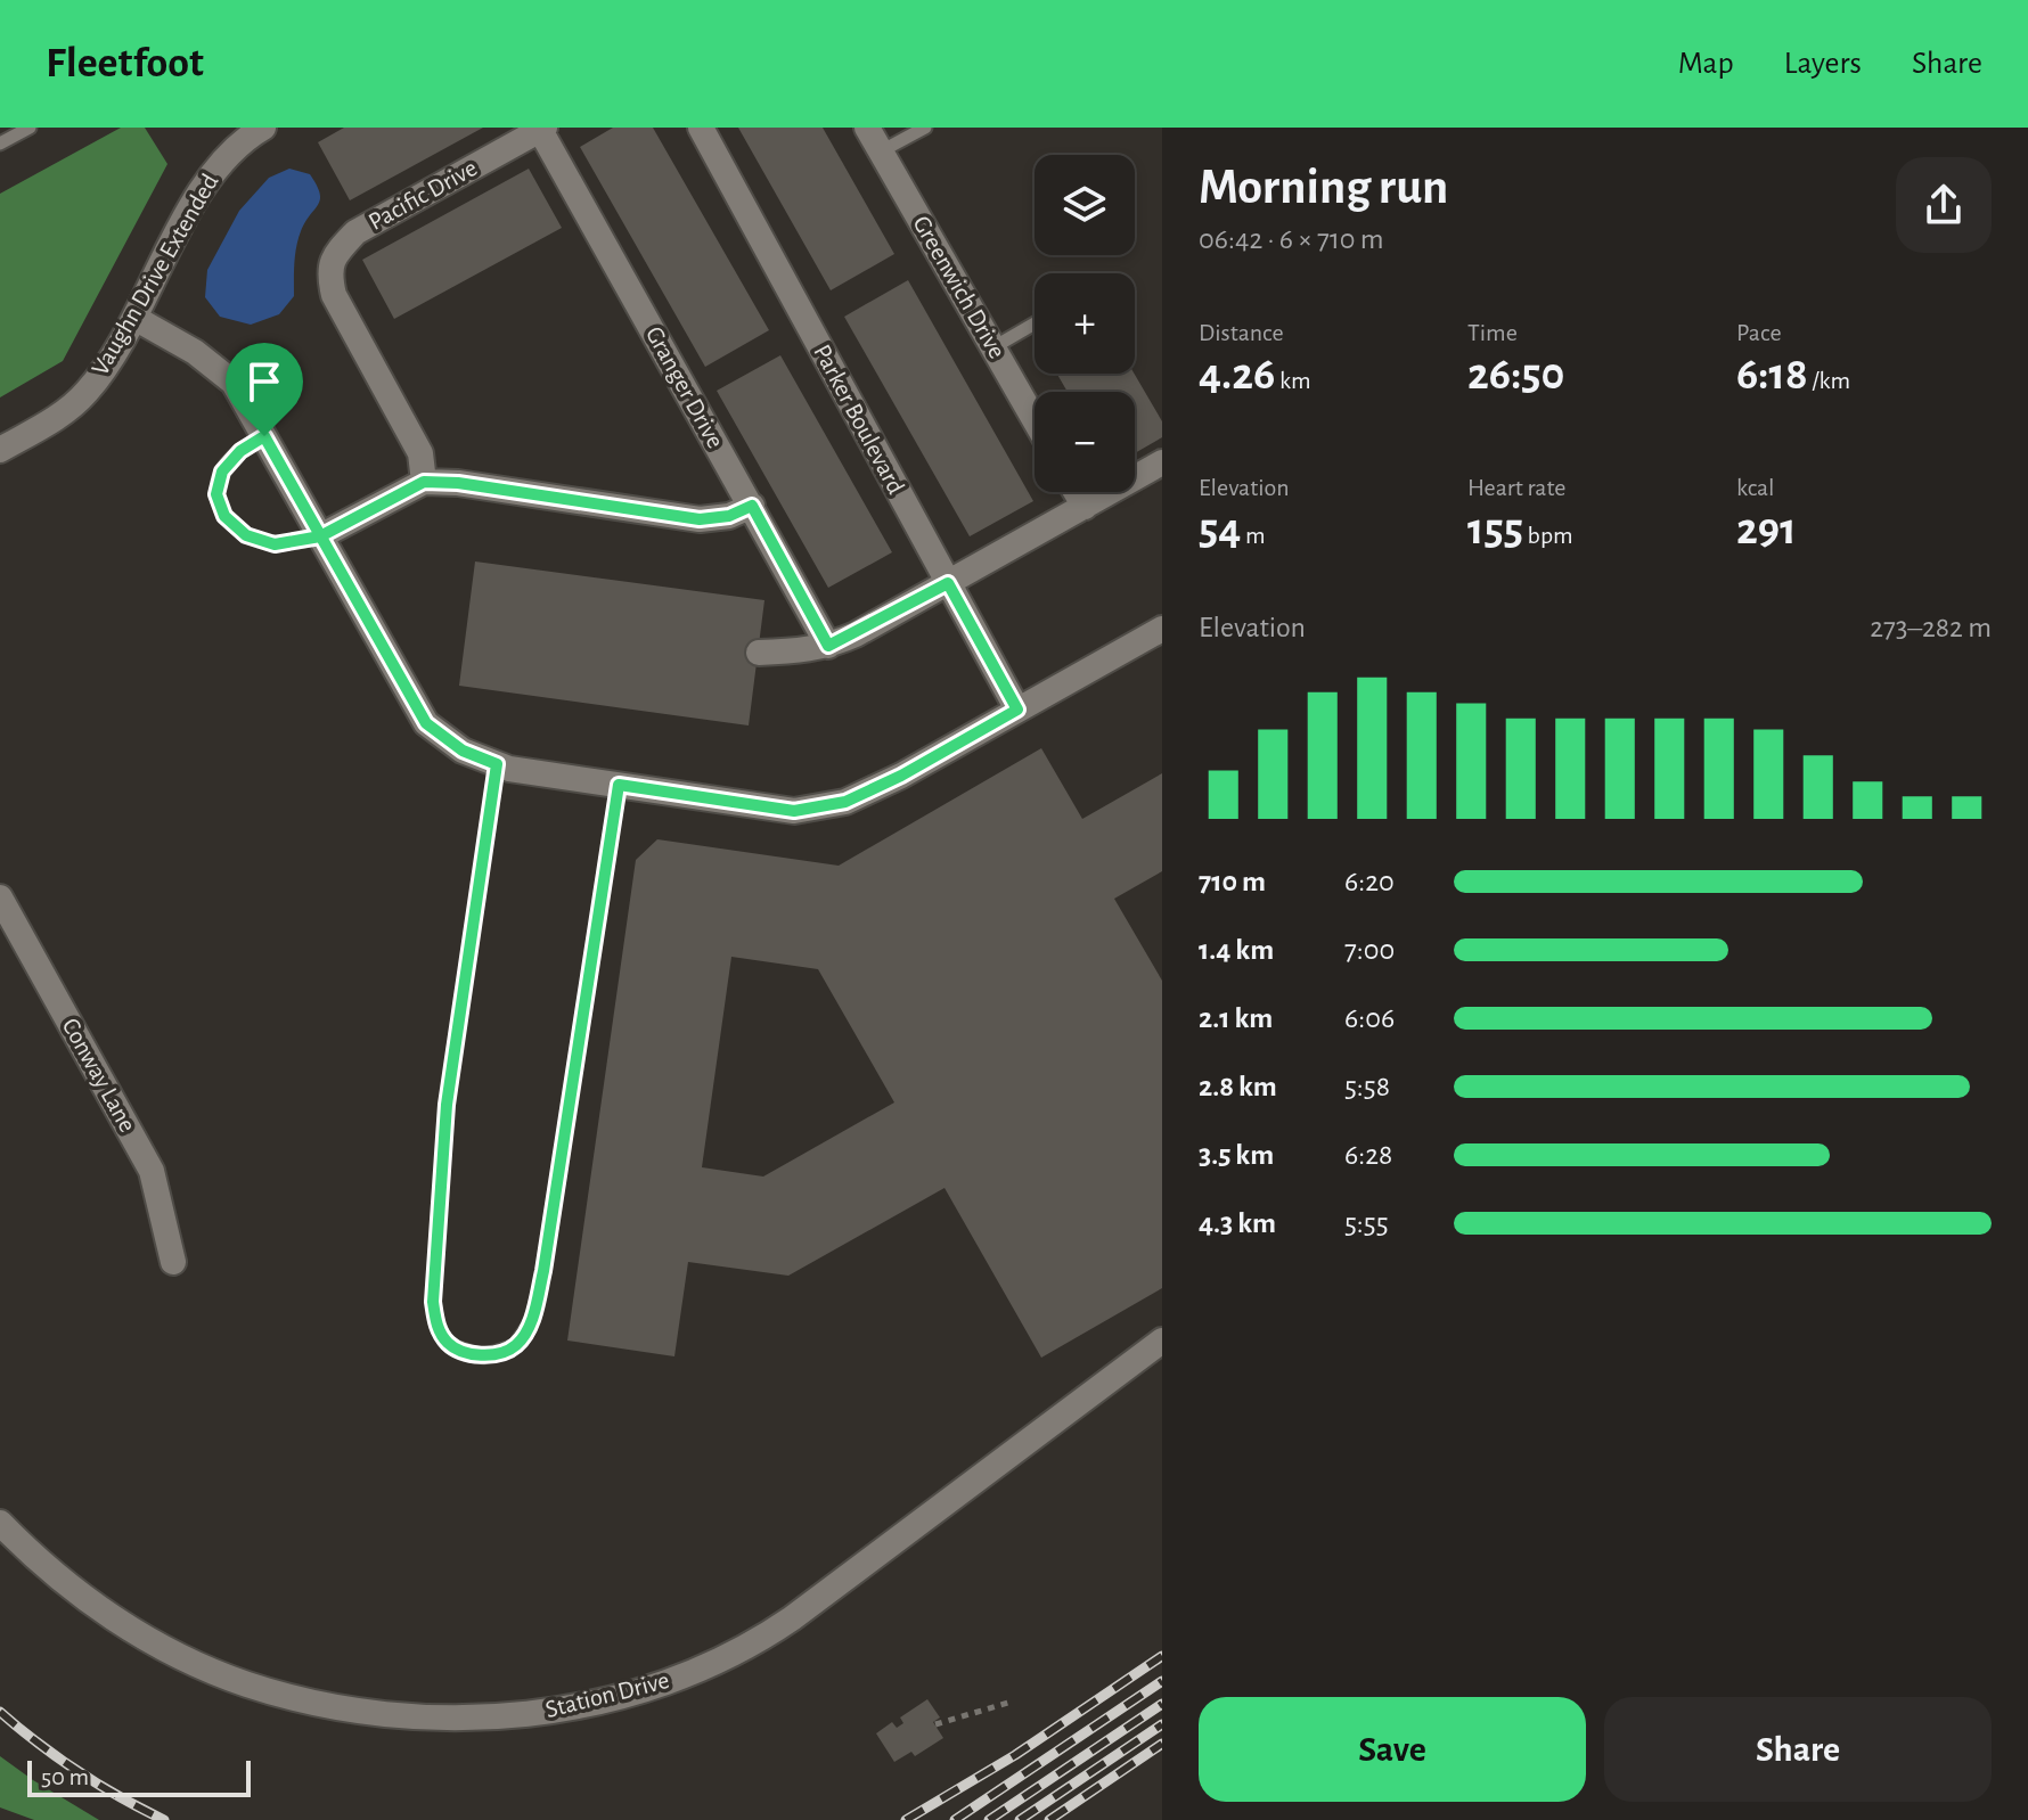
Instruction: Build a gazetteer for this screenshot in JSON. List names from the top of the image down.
{
  "streets": {
    "street": [
      "Pacific Drive",
      "Vaughn Drive Extended",
      "Greenwich Drive",
      "Granger Drive",
      "Parker Boulevard",
      "Conway Lane",
      "Station Drive"
    ]
  },
  "crossings": [
    ["Pacific Drive", "Granger Drive"]
  ],
  "scale_bar": "50 m",
  "page": {
    "header": "Fleetfoot",
    "nav": ["Map", "Layers", "Share"],
    "heading": ["Morning run", "06:42 · 6 × 710 m"],
    "map_buttons": ["+", "−"],
    "stats": [
      ["Distance", "4.26 km"],
      ["Time", "26:50"],
      ["Pace", "6:18 /km"],
      ["Elevation", "54 m"],
      ["Heart rate", "155 bpm"],
      ["kcal", "291"]
    ],
    "chart": ["Elevation", "273–282 m"],
    "list": [
      {
        "name": "710 m",
        "note": "6:20"
      },
      {
        "name": "1.4 km",
        "note": "7:00"
      },
      {
        "name": "2.1 km",
        "note": "6:06"
      },
      {
        "name": "2.8 km",
        "note": "5:58"
      },
      {
        "name": "3.5 km",
        "note": "6:28"
      },
      {
        "name": "4.3 km",
        "note": "5:55"
      }
    ],
    "buttons": ["Save", "Share"],
    "scale": "50 m"
  }
}
